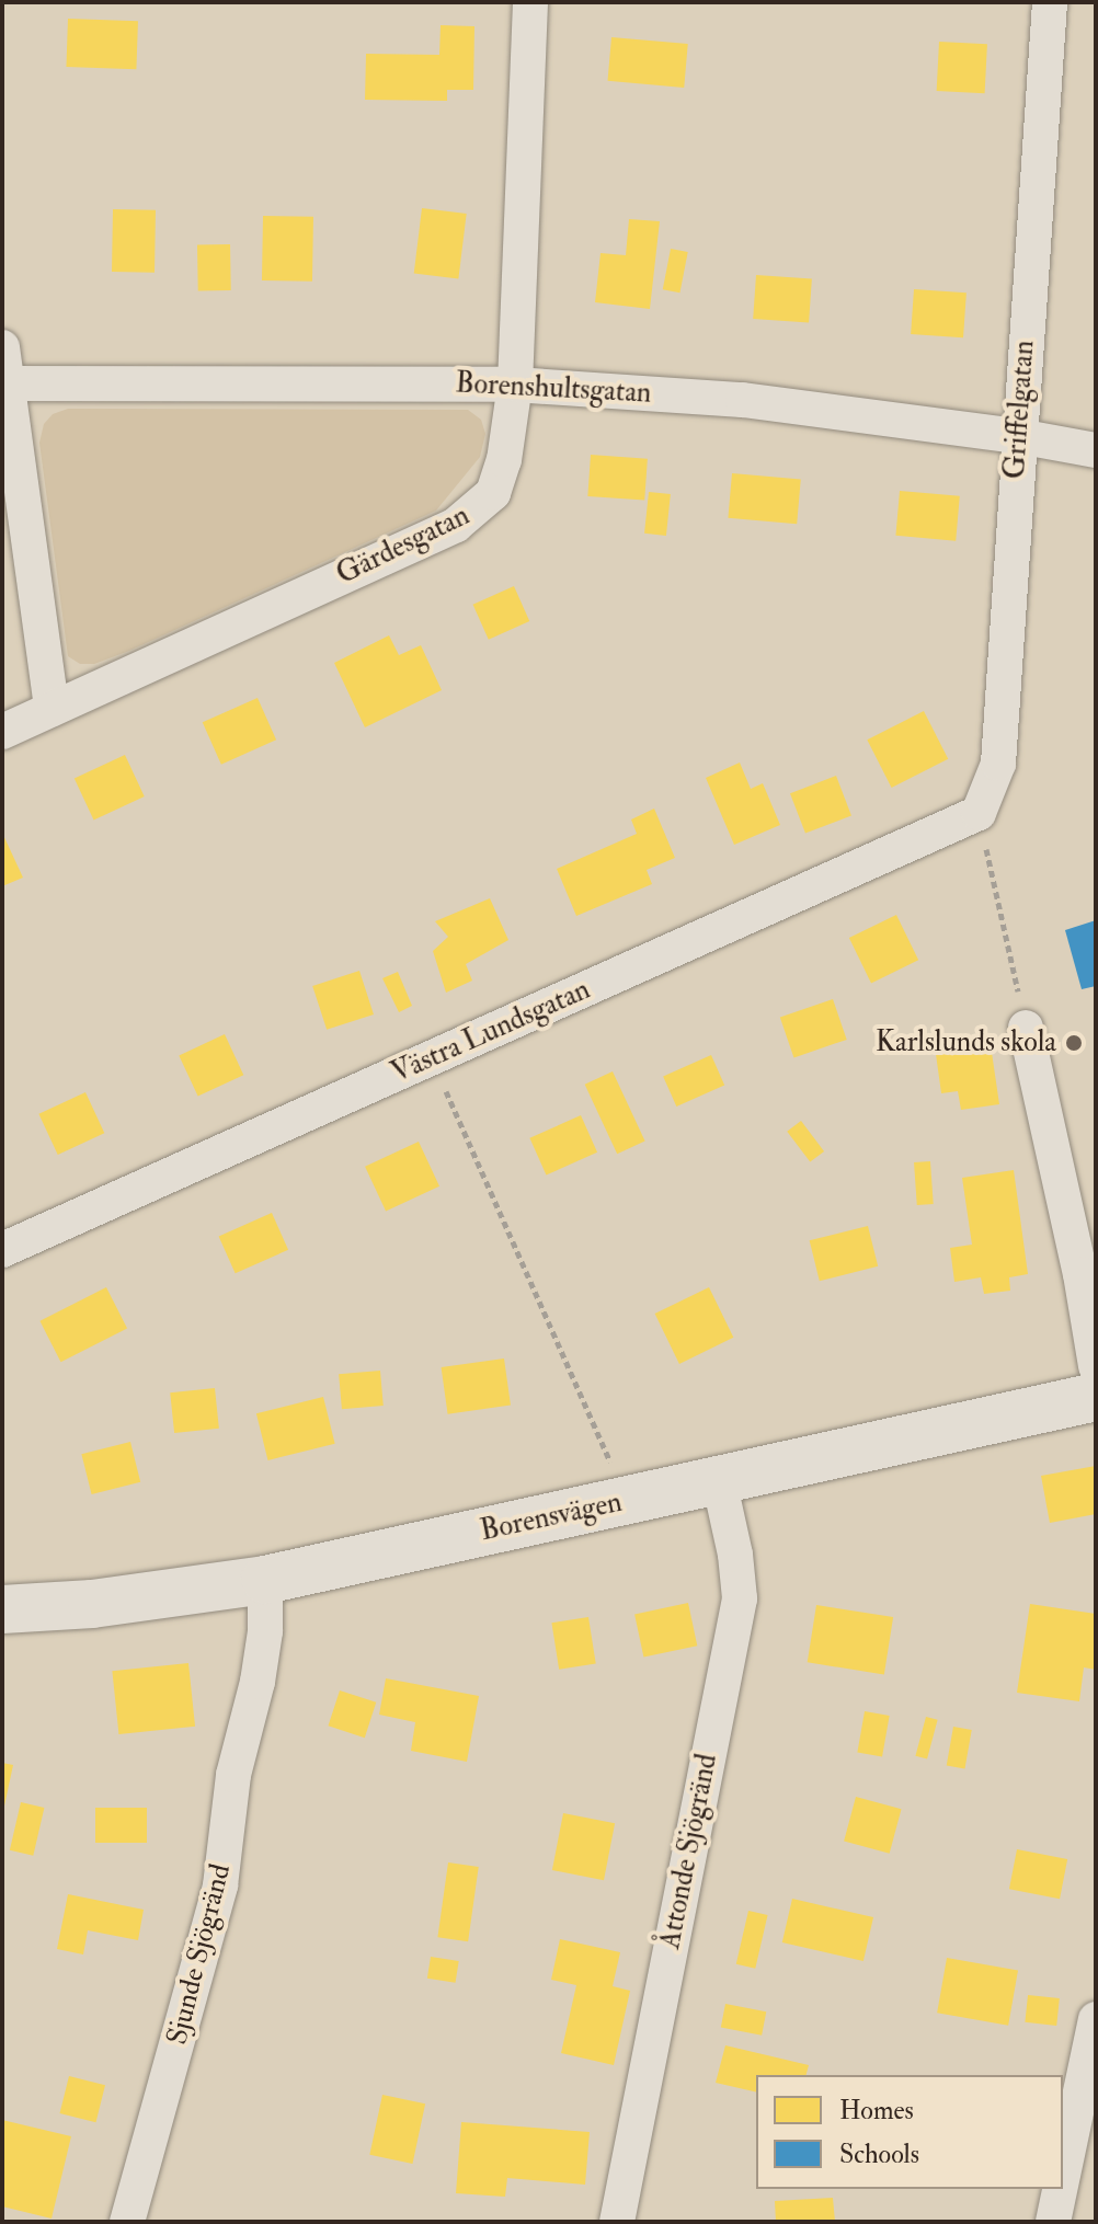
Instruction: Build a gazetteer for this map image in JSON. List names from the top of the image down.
{
  "streets": {
    "street": [
      "Borenshultsgatan",
      "Griffelgatan",
      "Gärdesgatan",
      "Västra Lundsgatan",
      "Borensvägen",
      "Åttonde Sjögränd",
      "Sjunde Sjögränd"
    ]
  },
  "crossings": [
    ["Borenshultsgatan", "Griffelgatan"],
    ["Borenshultsgatan", "Gärdesgatan"],
    ["Griffelgatan", "Västra Lundsgatan"],
    ["Borensvägen", "Åttonde Sjögränd"],
    ["Borensvägen", "Sjunde Sjögränd"]
  ],
  "places": ["Karlslunds skola"],
  "legend": ["Homes", "Schools"]
}
